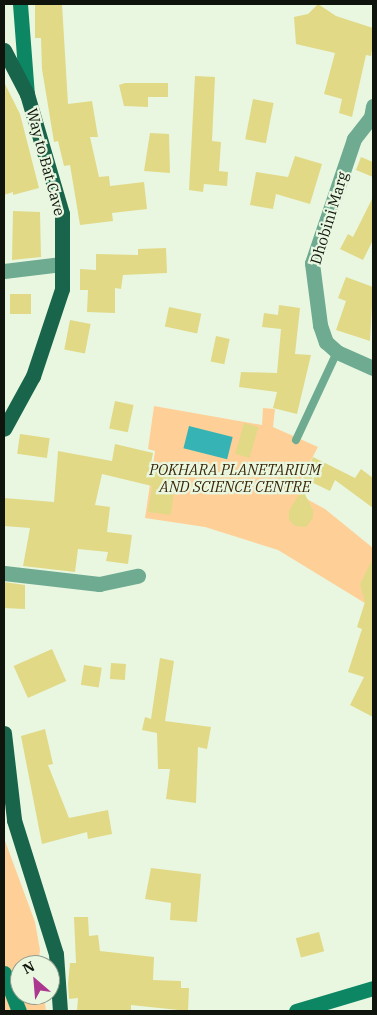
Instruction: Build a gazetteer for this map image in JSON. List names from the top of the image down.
{
  "streets": {
    "main road": ["Way to Bat Cave"],
    "street": ["Dhobini Marg"]
  },
  "parks": ["POKHARA PLANETARIUM AND SCIENCE CENTRE"],
  "north": "top left"
}
